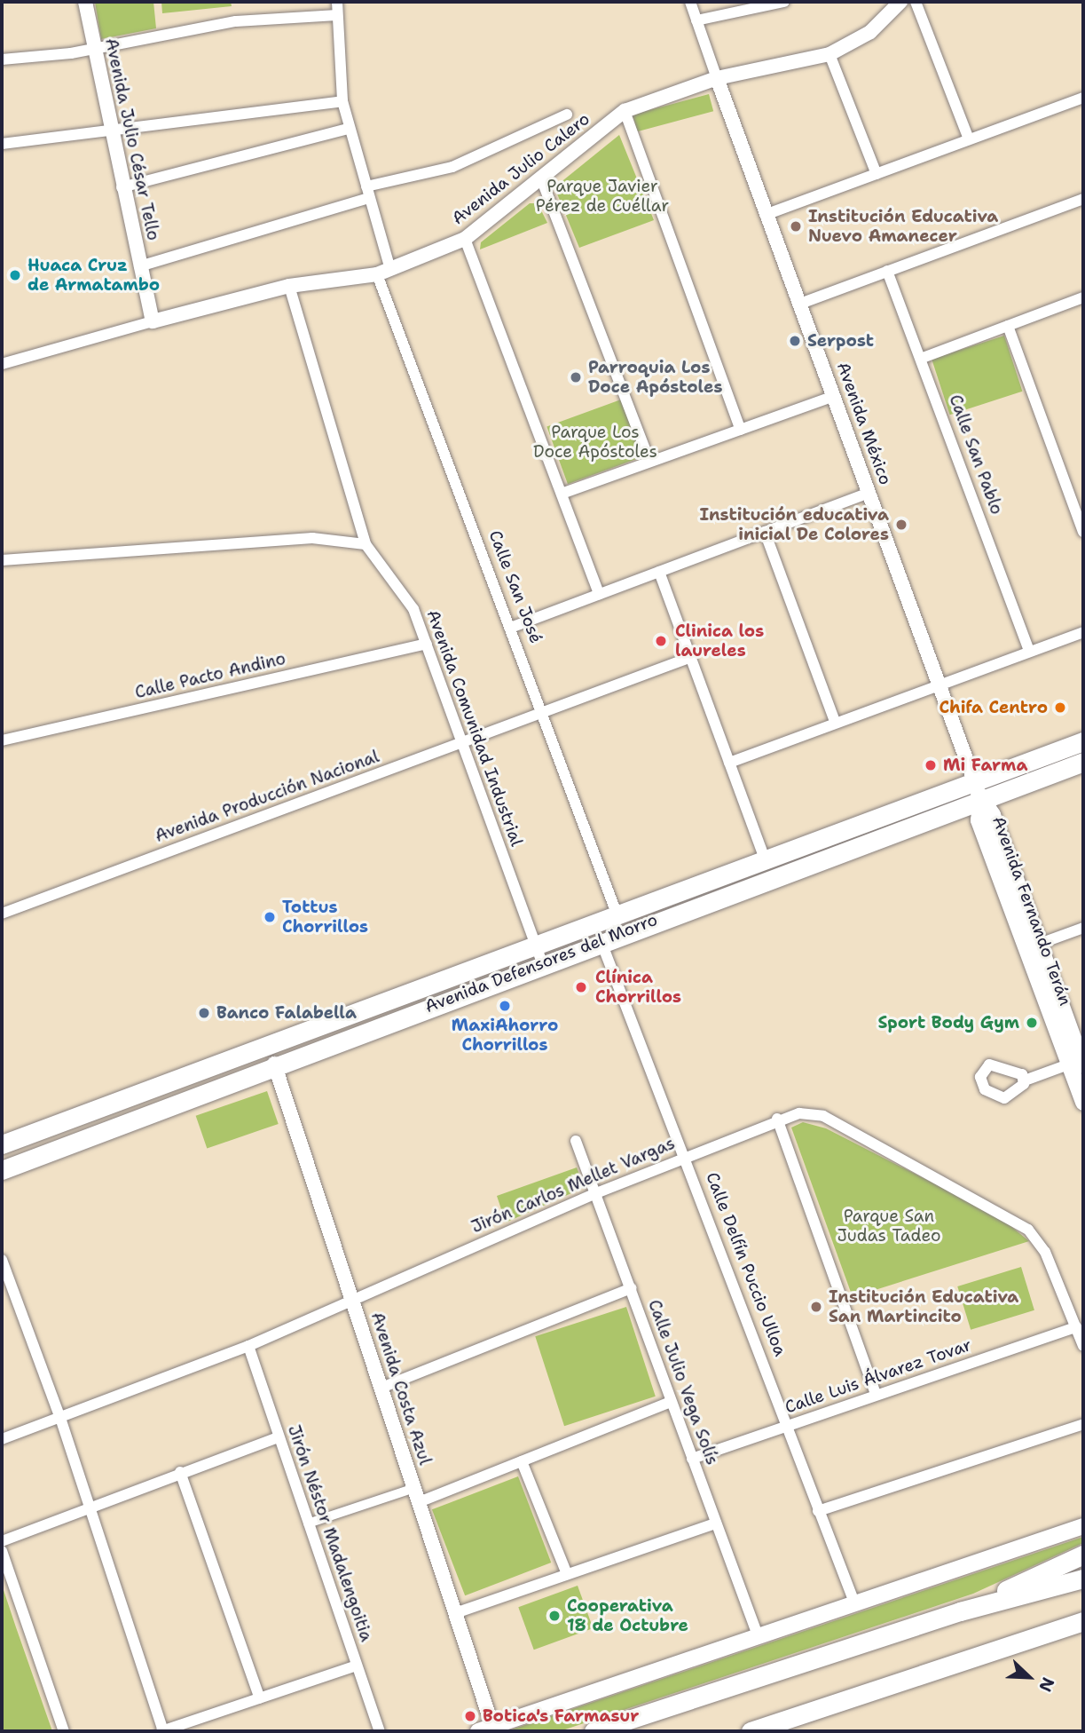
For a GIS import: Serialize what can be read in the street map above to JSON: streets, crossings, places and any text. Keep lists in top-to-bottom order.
{
  "streets": {
    "main road": ["Avenida Fernando Terán", "Avenida Defensores del Morro"],
    "street": [
      "Avenida Julio César Tello",
      "Avenida Julio Calero",
      "Avenida México",
      "Calle San Pablo",
      "Calle San José",
      "Calle Pacto Andino",
      "Avenida Comunidad Industrial",
      "Avenida Producción Nacional",
      "Jirón Carlos Mellet Vargas",
      "Calle Delfín Puccio Ulloa",
      "Calle Luis Álvarez Tovar",
      "Calle Julio Vega Solís",
      "Avenida Costa Azul",
      "Jirón Néstor Madalengoitia"
    ]
  },
  "crossings": [
    ["Avenida Julio César Tello", "Avenida Julio Calero"],
    ["Avenida Julio Calero", "Avenida México"],
    ["Avenida Julio Calero", "Calle San José"],
    ["Avenida Julio Calero", "Avenida Comunidad Industrial"],
    ["Avenida México", "Avenida Fernando Terán"],
    ["Avenida México", "Avenida Defensores del Morro"],
    ["Calle San José", "Avenida Producción Nacional"],
    ["Calle San José", "Avenida Defensores del Morro"],
    ["Calle Pacto Andino", "Avenida Comunidad Industrial"],
    ["Avenida Comunidad Industrial", "Avenida Producción Nacional"],
    ["Avenida Comunidad Industrial", "Avenida Defensores del Morro"],
    ["Avenida Fernando Terán", "Avenida Defensores del Morro"],
    ["Avenida Defensores del Morro", "Calle Delfín Puccio Ulloa"],
    ["Avenida Defensores del Morro", "Avenida Costa Azul"],
    ["Jirón Carlos Mellet Vargas", "Calle Delfín Puccio Ulloa"],
    ["Jirón Carlos Mellet Vargas", "Calle Luis Álvarez Tovar"],
    ["Jirón Carlos Mellet Vargas", "Calle Julio Vega Solís"],
    ["Jirón Carlos Mellet Vargas", "Avenida Costa Azul"],
    ["Jirón Carlos Mellet Vargas", "Jirón Néstor Madalengoitia"],
    ["Calle Delfín Puccio Ulloa", "Calle Luis Álvarez Tovar"],
    ["Calle Luis Álvarez Tovar", "Calle Julio Vega Solís"]
  ],
  "parks": ["Parque Javier Pérez de Cuéllar", "Parque Los Doce Apóstoles", "Parque San Judas Tadeo"],
  "places": [
    "Institución Educativa Nuevo Amanecer",
    "Huaca Cruz de Armatambo",
    "Serpost",
    "Parroquia Los Doce Apóstoles",
    "Institución educativa inicial De Colores",
    "Clinica los laureles",
    "Chifa Centro",
    "Mi Farma",
    "Tottus Chorrillos",
    "Clínica Chorrillos",
    "MaxiAhorro Chorrillos",
    "Banco Falabella",
    "Sport Body Gym",
    "Institución Educativa San Martincito",
    "Cooperativa 18 de Octubre",
    "Botica's Farmasur"
  ],
  "north": "bottom right"
}
